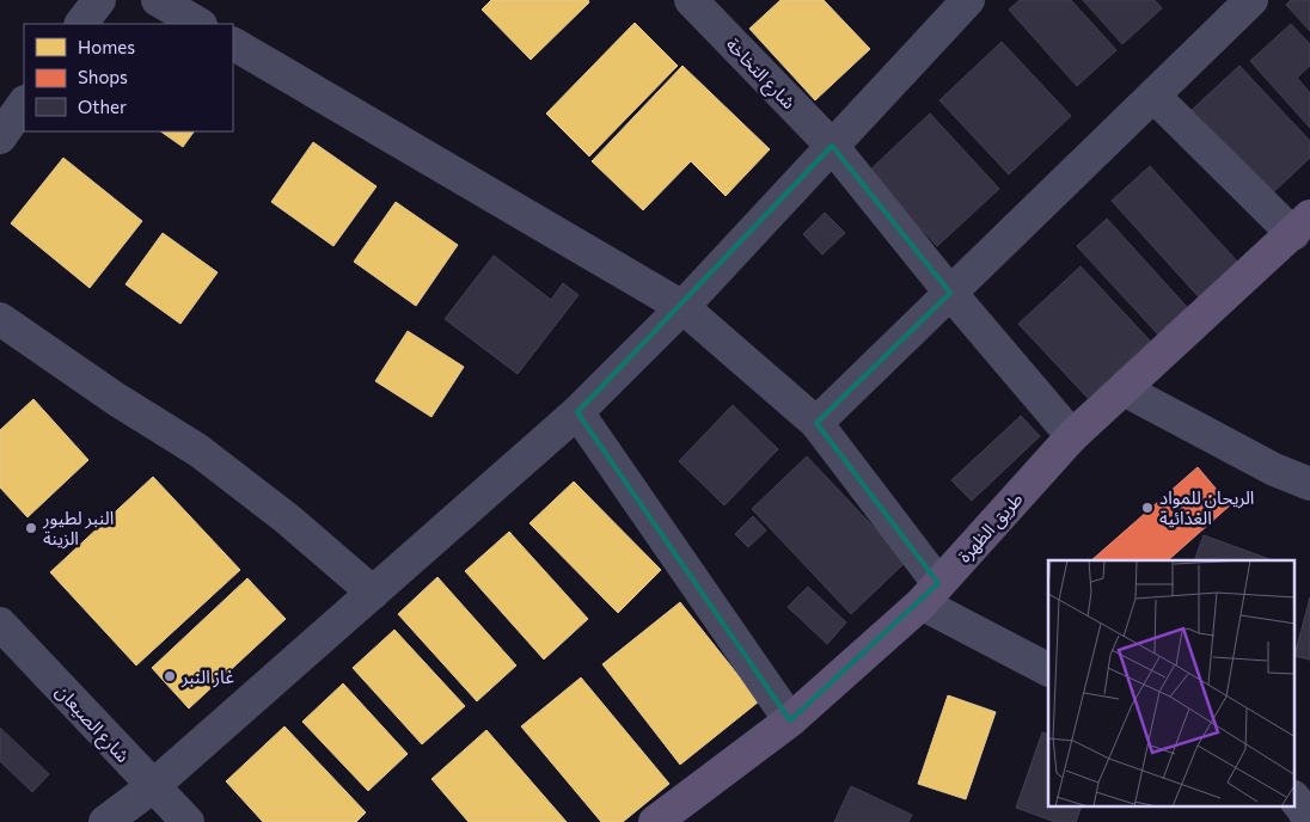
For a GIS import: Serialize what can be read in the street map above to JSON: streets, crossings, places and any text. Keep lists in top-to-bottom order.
{
  "streets": {
    "main road": ["طريق الظهرة"],
    "street": ["شارع التخاخة", "شارع الصيعان"]
  },
  "crossings": [
    ["شارع التخاخة", "طريق الظهرة"]
  ],
  "places": ["الريحان للمواد الغذائية", "النبر لطيور الزينة", "غاز النبر"],
  "legend": ["Homes", "Shops", "Other"]
}
